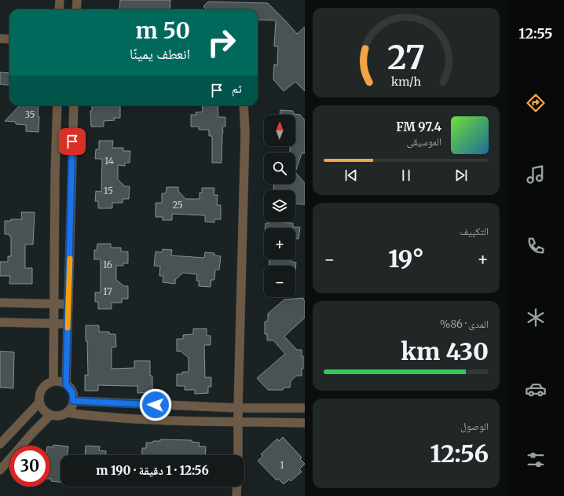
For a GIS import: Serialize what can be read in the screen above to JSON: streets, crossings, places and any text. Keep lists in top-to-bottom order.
{
  "house_numbers": [
    "35",
    "14",
    "15",
    "25",
    "16",
    "17",
    "1"
  ],
  "north": "top",
  "page": {
    "tabs": "12:55",
    "turn": ["50 m", "انعطف يمينًا"],
    "then": "ثم",
    "map_buttons": ["+", "−"],
    "song": ["97.4 FM", "الموسيقى"],
    "tile": [
      "التكييف",
      ["المدى · 86%", "430 km"],
      ["الوصول", "12:56"]
    ],
    "heat": ["−", "19°", "+"],
    "limit": "30",
    "trip": "12:56 · 1 دقيقة · 190 m",
    "gauge": ["27", "km/h"]
  }
}
